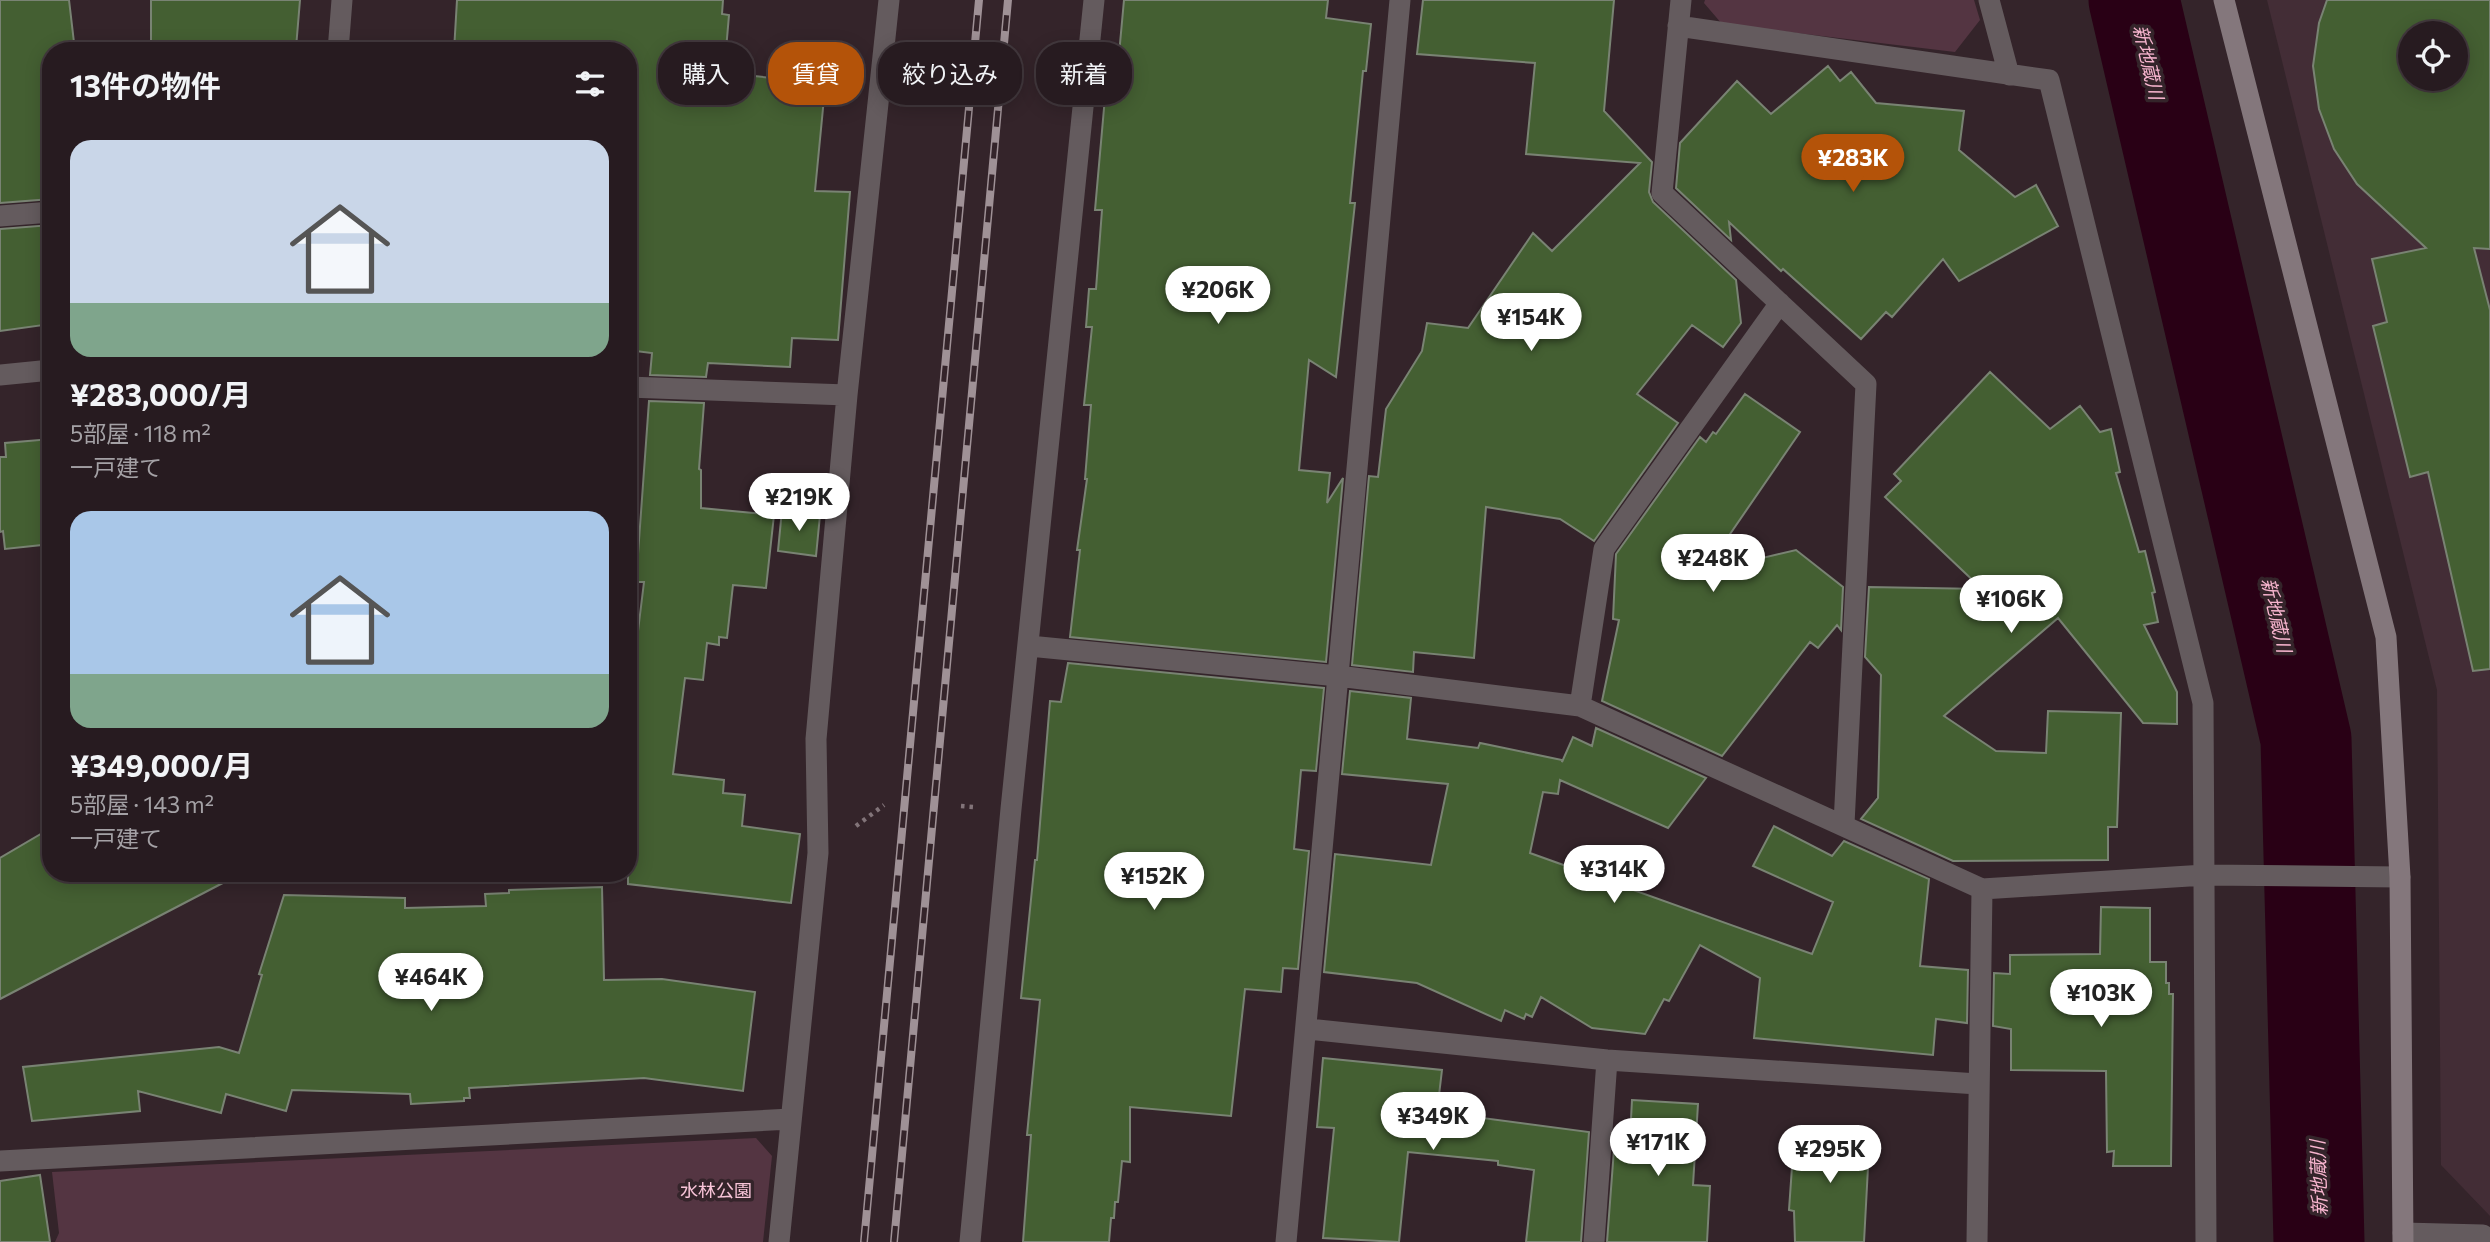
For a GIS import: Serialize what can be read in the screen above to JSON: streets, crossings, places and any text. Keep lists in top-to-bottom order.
{
  "water": ["新地蔵川"],
  "parks": ["水林公園"],
  "page": {
    "chip": [
      "購入",
      "賃貸",
      "絞り込み",
      "新着"
    ],
    "heading": "13件の物件",
    "list": [
      {
        "name": "¥283,000/月",
        "note": "5部屋 · 118 m² · 一戸建て"
      },
      {
        "name": "¥349,000/月",
        "note": "5部屋 · 143 m² · 一戸建て"
      }
    ],
    "price": [
      "¥283K",
      "¥206K",
      "¥154K",
      "¥219K",
      "¥248K",
      "¥106K",
      "¥314K",
      "¥152K",
      "¥464K",
      "¥103K",
      "¥349K",
      "¥171K",
      "¥295K"
    ]
  }
}
